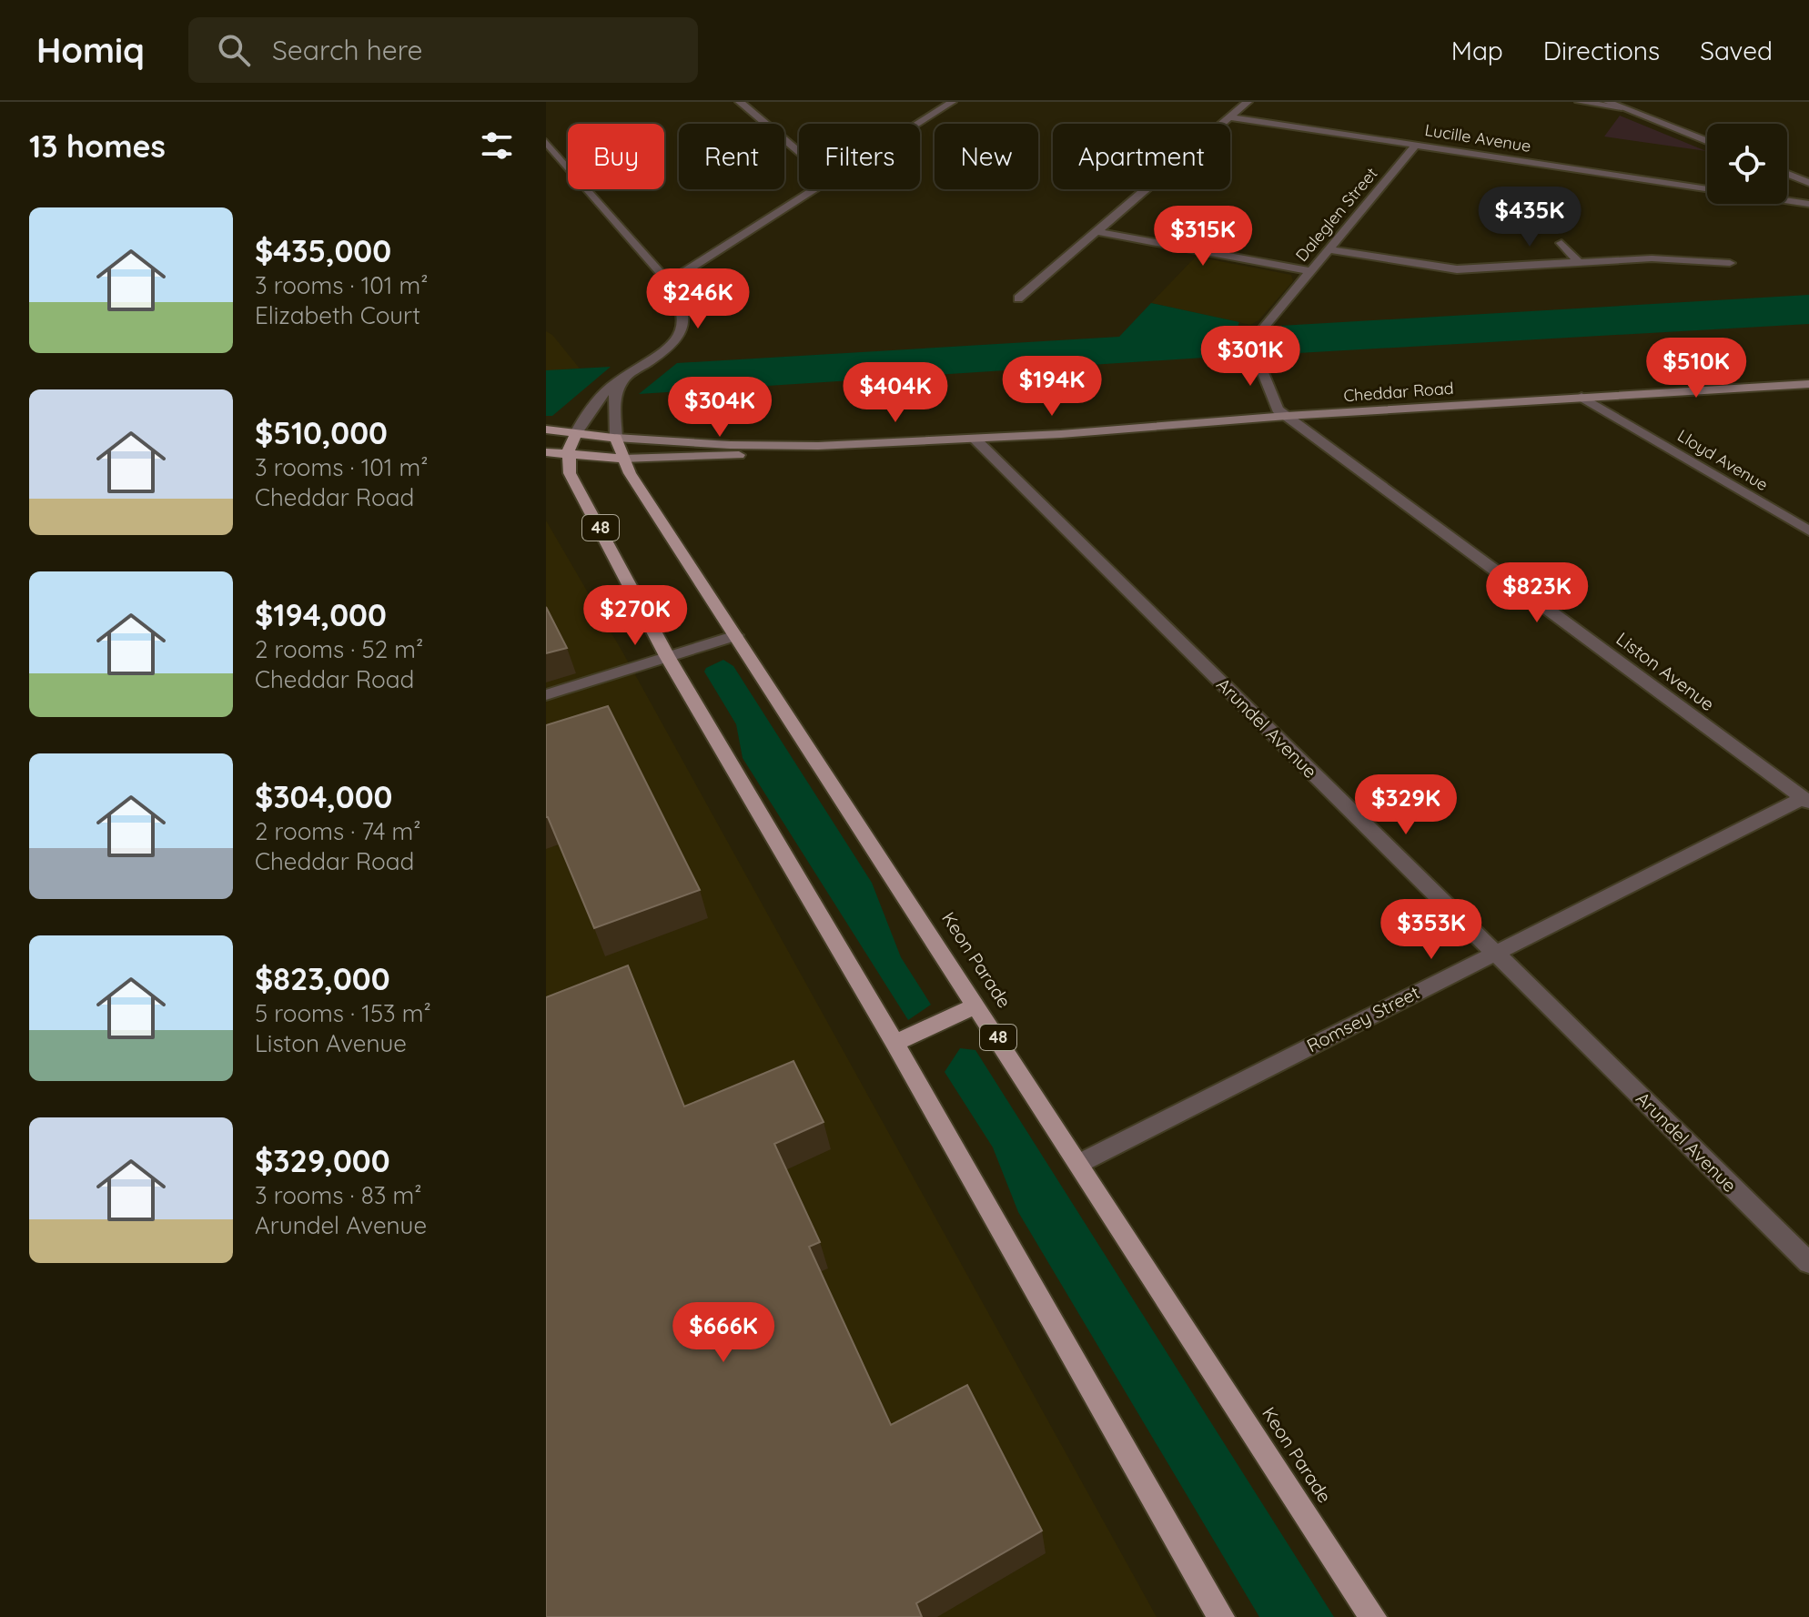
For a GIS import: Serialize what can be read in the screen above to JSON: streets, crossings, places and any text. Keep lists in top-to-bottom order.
{
  "streets": {
    "main road": ["Cheddar Road", "48", "Keon Parade"],
    "street": [
      "Lucille Avenue",
      "Daleglen Street",
      "Lloyd Avenue",
      "Liston Avenue",
      "Arundel Avenue",
      "Romsey Street"
    ]
  },
  "crossings": [
    ["Lucille Avenue", "Daleglen Street"],
    ["Daleglen Street", "Cheddar Road"],
    ["Daleglen Street", "Liston Avenue"],
    ["Cheddar Road", "Lloyd Avenue"],
    ["Cheddar Road", "Liston Avenue"],
    ["Cheddar Road", "Arundel Avenue"],
    ["Cheddar Road", "Keon Parade"],
    ["Liston Avenue", "Romsey Street"],
    ["Arundel Avenue", "Romsey Street"],
    ["Keon Parade", "Romsey Street"]
  ],
  "page": {
    "header": "Homiq",
    "search": "Search here",
    "nav": ["Map", "Directions", "Saved"],
    "heading": "13 homes",
    "chip": [
      "Buy",
      "Rent",
      "Filters",
      "New",
      "Apartment"
    ],
    "price": [
      "$435K",
      "$315K",
      "$246K",
      "$301K",
      "$510K",
      "$194K",
      "$404K",
      "$304K",
      "$823K",
      "$270K",
      "$329K",
      "$353K",
      "$666K"
    ],
    "list": [
      {
        "name": "$435,000",
        "note": "3 rooms · 101 m² · Elizabeth Court"
      },
      {
        "name": "$510,000",
        "note": "3 rooms · 101 m² · Cheddar Road"
      },
      {
        "name": "$194,000",
        "note": "2 rooms · 52 m² · Cheddar Road"
      },
      {
        "name": "$304,000",
        "note": "2 rooms · 74 m² · Cheddar Road"
      },
      {
        "name": "$823,000",
        "note": "5 rooms · 153 m² · Liston Avenue"
      },
      {
        "name": "$329,000",
        "note": "3 rooms · 83 m² · Arundel Avenue"
      }
    ]
  }
}
